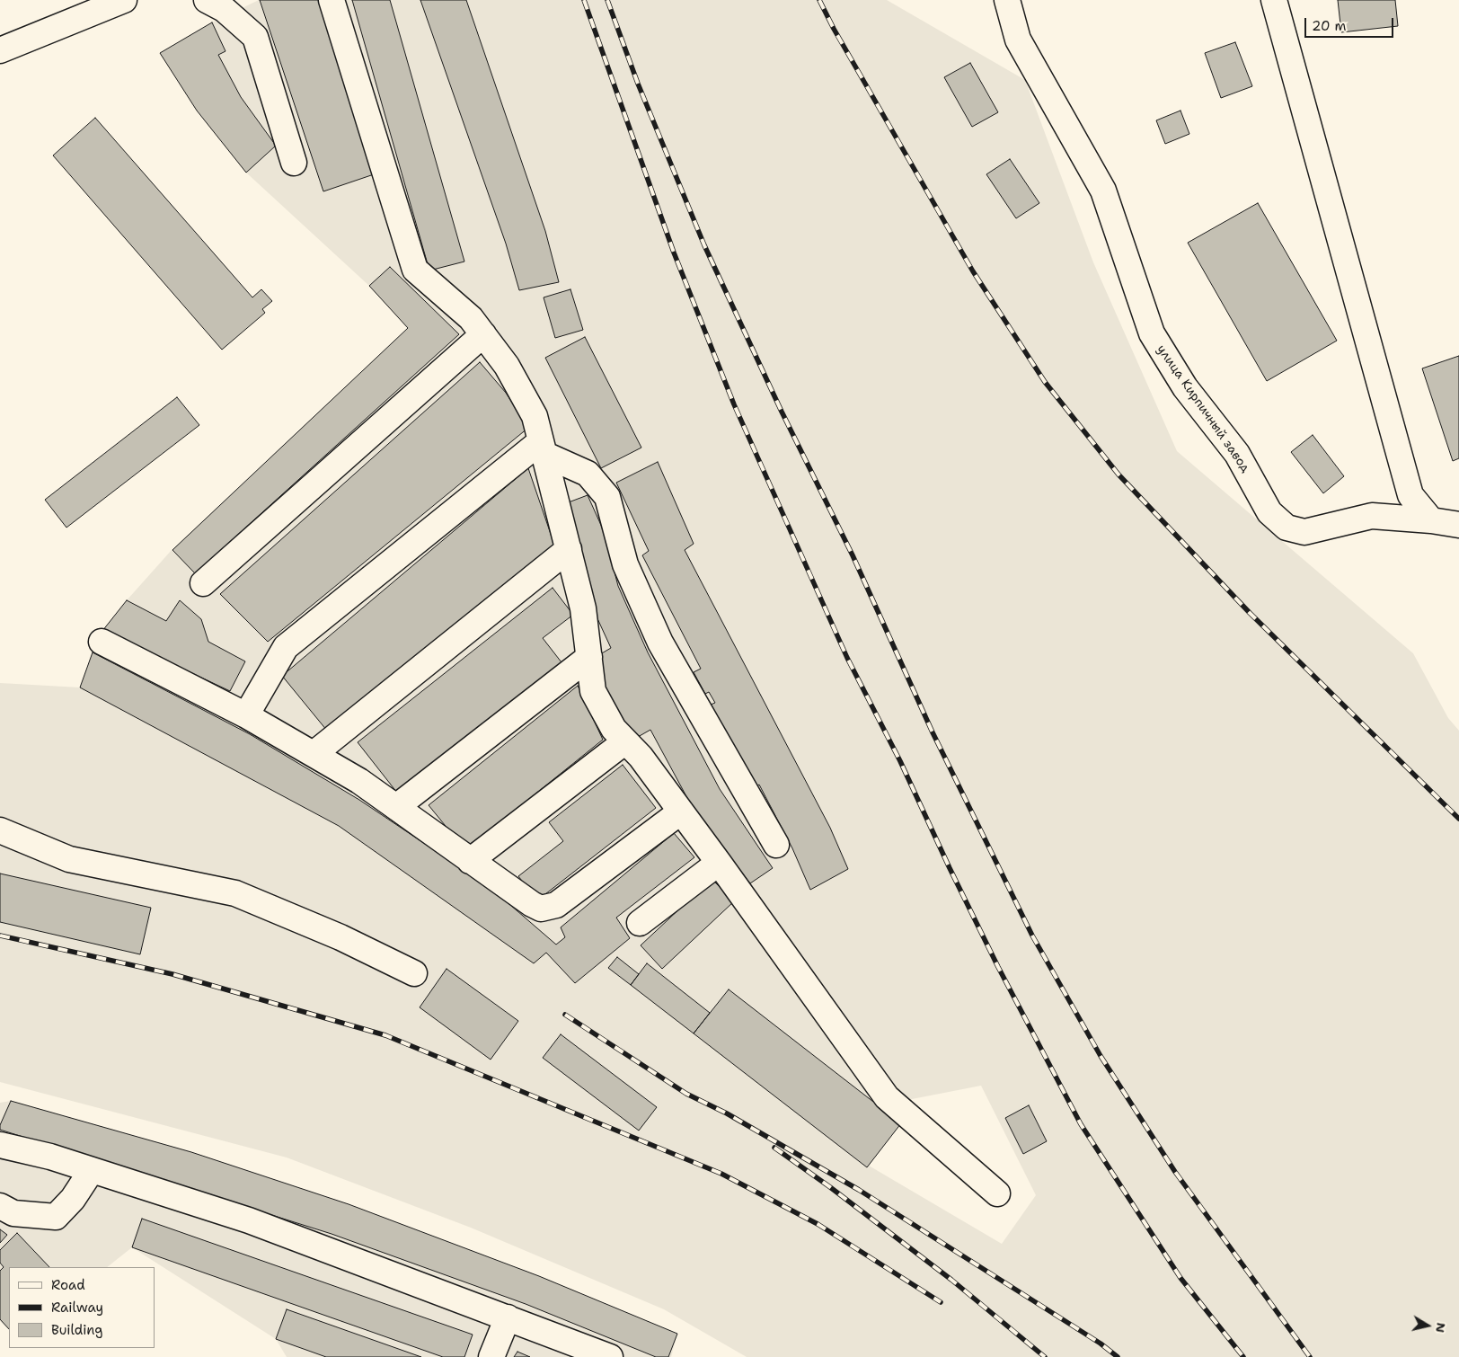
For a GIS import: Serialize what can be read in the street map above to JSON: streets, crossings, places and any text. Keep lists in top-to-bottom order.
{
  "streets": {
    "street": ["улица Кирпичный завод"]
  },
  "legend": ["Road", "Railway", "Building"],
  "scale_bar": "20 m",
  "north": "right"
}
